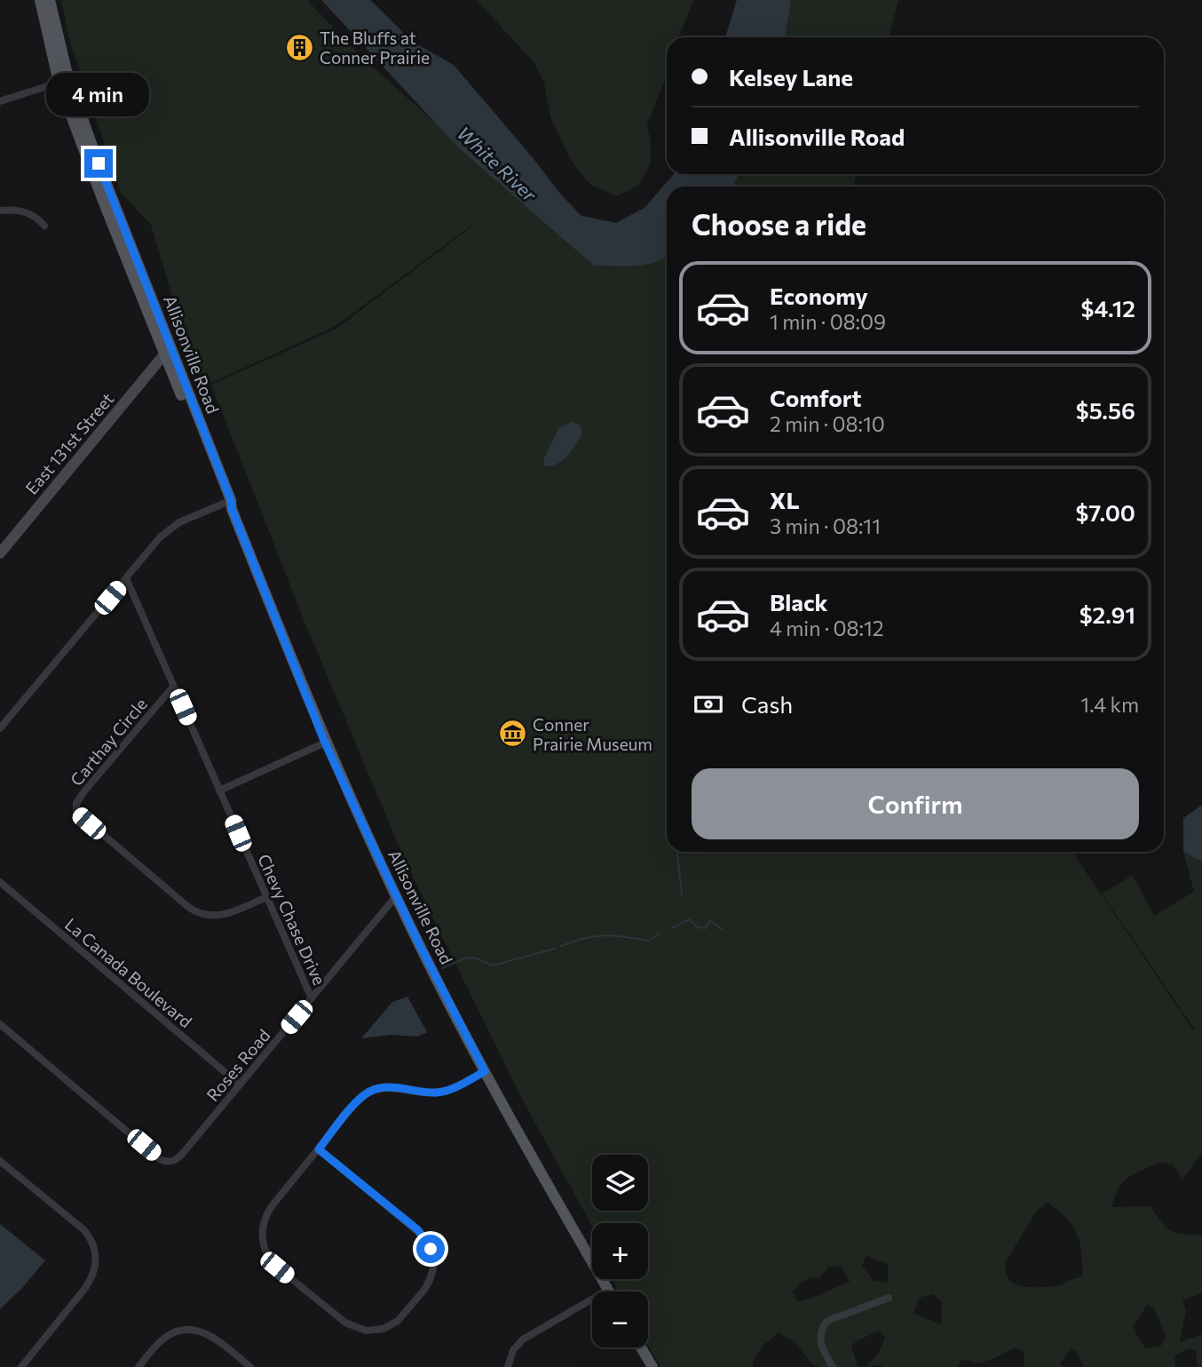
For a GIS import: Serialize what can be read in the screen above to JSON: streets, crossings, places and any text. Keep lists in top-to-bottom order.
{
  "streets": {
    "main road": ["Allisonville Road"],
    "street": [
      "East 131st Street",
      "Carthay Circle",
      "Chevy Chase Drive",
      "La Canada Boulevard",
      "Roses Road"
    ]
  },
  "crossings": [
    ["Allisonville Road", "East 131st Street"],
    ["Allisonville Road", "Roses Road"],
    ["Carthay Circle", "Chevy Chase Drive"],
    ["Chevy Chase Drive", "Roses Road"],
    ["La Canada Boulevard", "Roses Road"]
  ],
  "water": ["White River"],
  "places": {
    "building": ["The Bluffs at Conner Prairie"],
    "museum": ["Conner Prairie Museum"]
  },
  "page": {
    "banner": ["Kelsey Lane", "Allisonville Road"],
    "bubble": "4 min",
    "heading": "Choose a ride",
    "list": [
      {
        "name": "Economy",
        "note": "1 min · 08:09",
        "value": "$4.12"
      },
      {
        "name": "Comfort",
        "note": "2 min · 08:10",
        "value": "$5.56"
      },
      {
        "name": "XL",
        "note": "3 min · 08:11",
        "value": "$7.00"
      },
      {
        "name": "Black",
        "note": "4 min · 08:12",
        "value": "$2.91"
      }
    ],
    "pay": ["Cash", "1.4 km"],
    "buttons": "Confirm",
    "map_buttons": ["+", "−"]
  }
}
